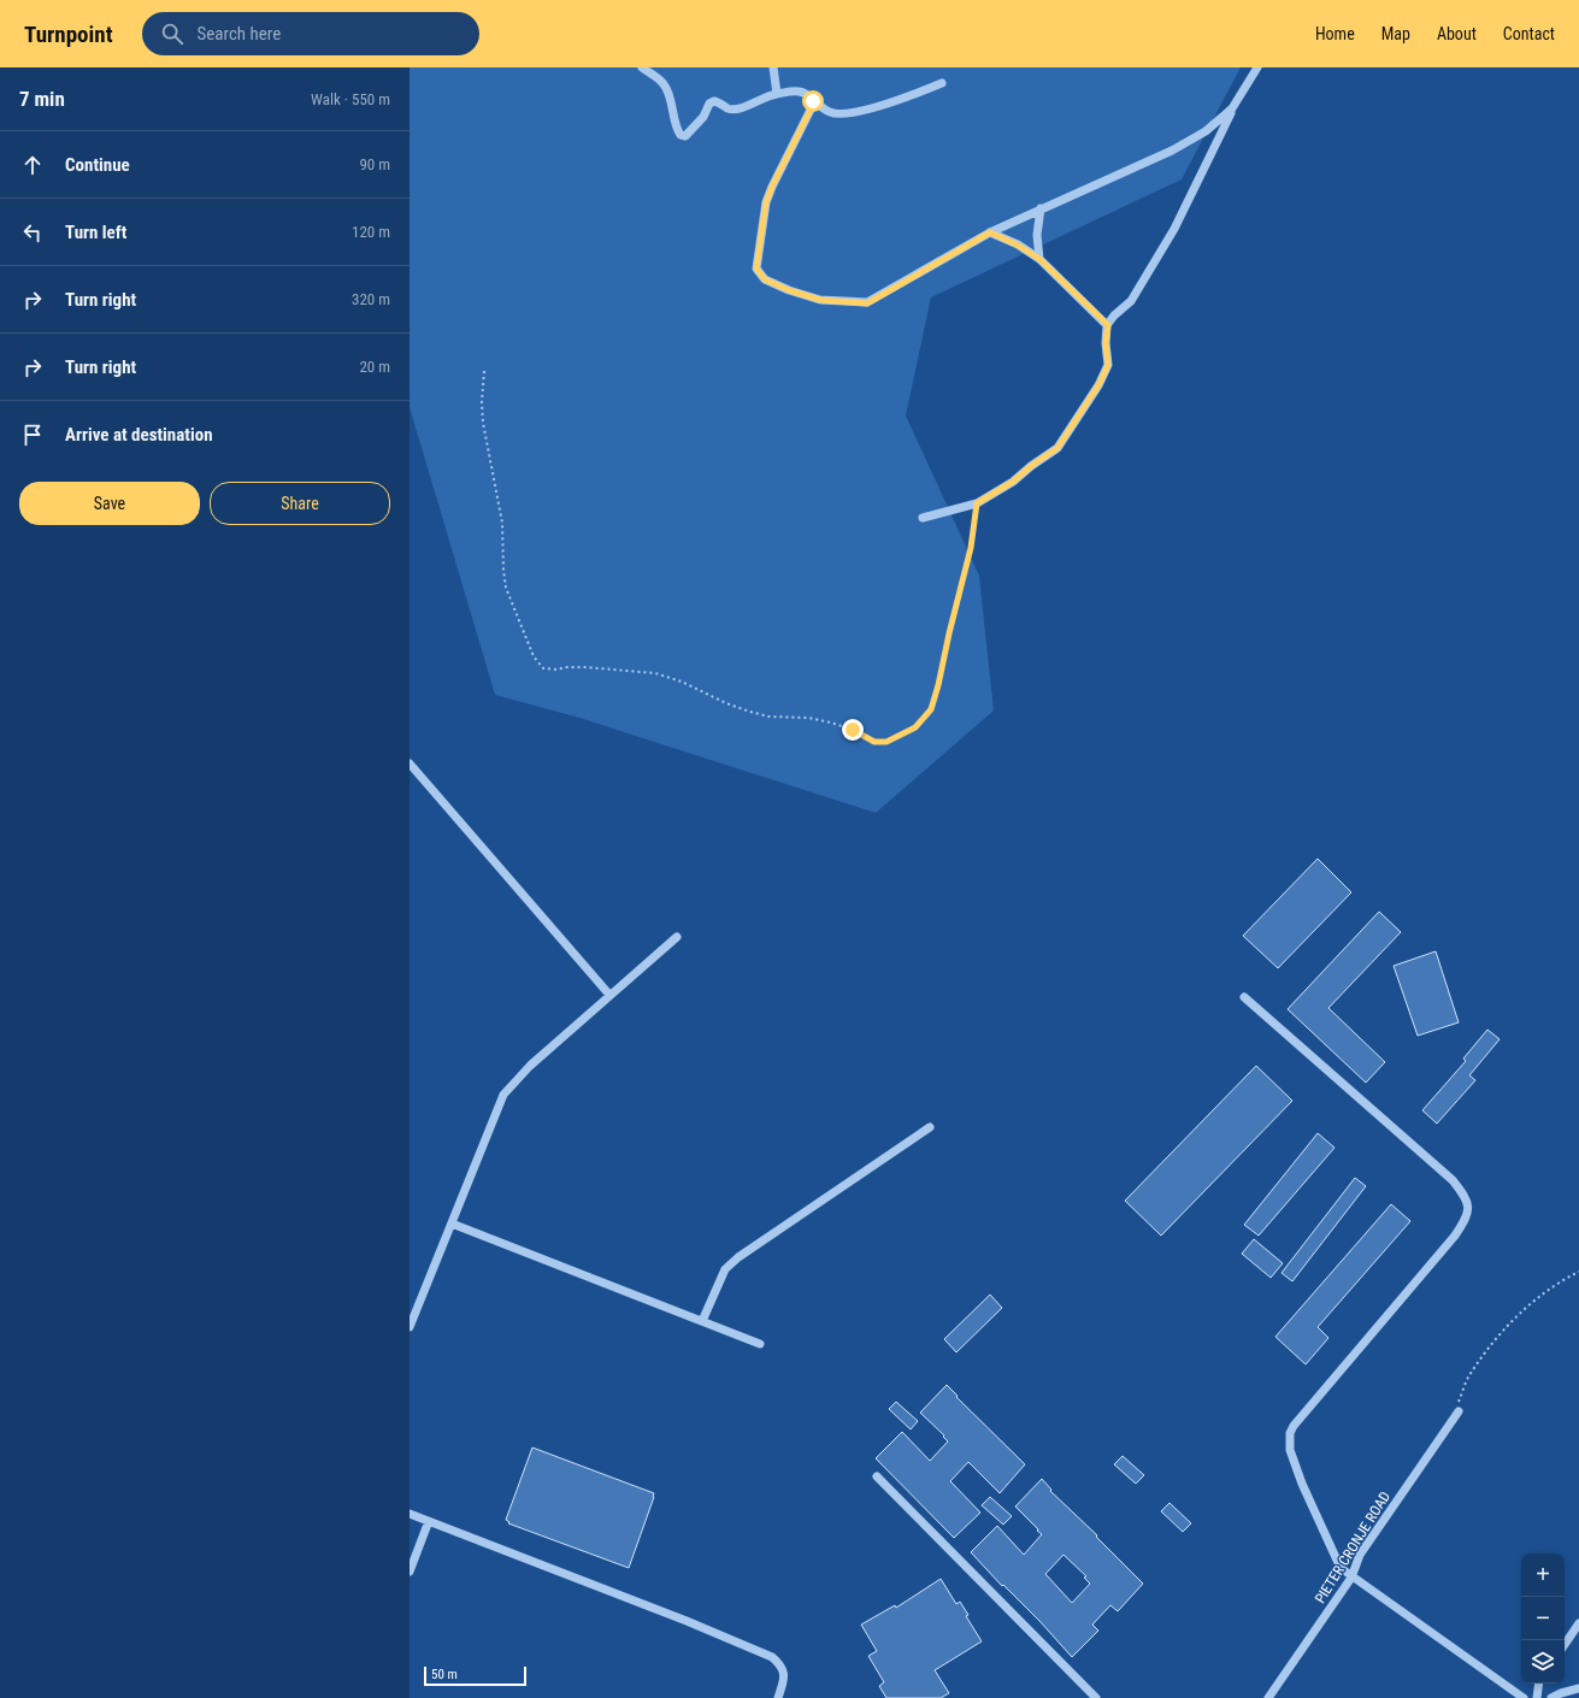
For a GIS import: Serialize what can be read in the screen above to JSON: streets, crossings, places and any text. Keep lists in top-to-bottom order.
{
  "streets": {
    "street": ["PIETER CRONJE ROAD"]
  },
  "scale_bar": "50 m",
  "page": {
    "header": "Turnpoint",
    "search": "Search here",
    "nav": [
      "Home",
      "Map",
      "About",
      "Contact"
    ],
    "heading": ["7 min", "Walk · 550 m"],
    "list": [
      ["Continue", "90 m"],
      ["Turn left", "120 m"],
      ["Turn right", "320 m"],
      ["Turn right", "20 m"],
      "Arrive at destination"
    ],
    "buttons": ["Save", "Share"],
    "map_buttons": ["+", "−"],
    "scale": "50 m"
  }
}
